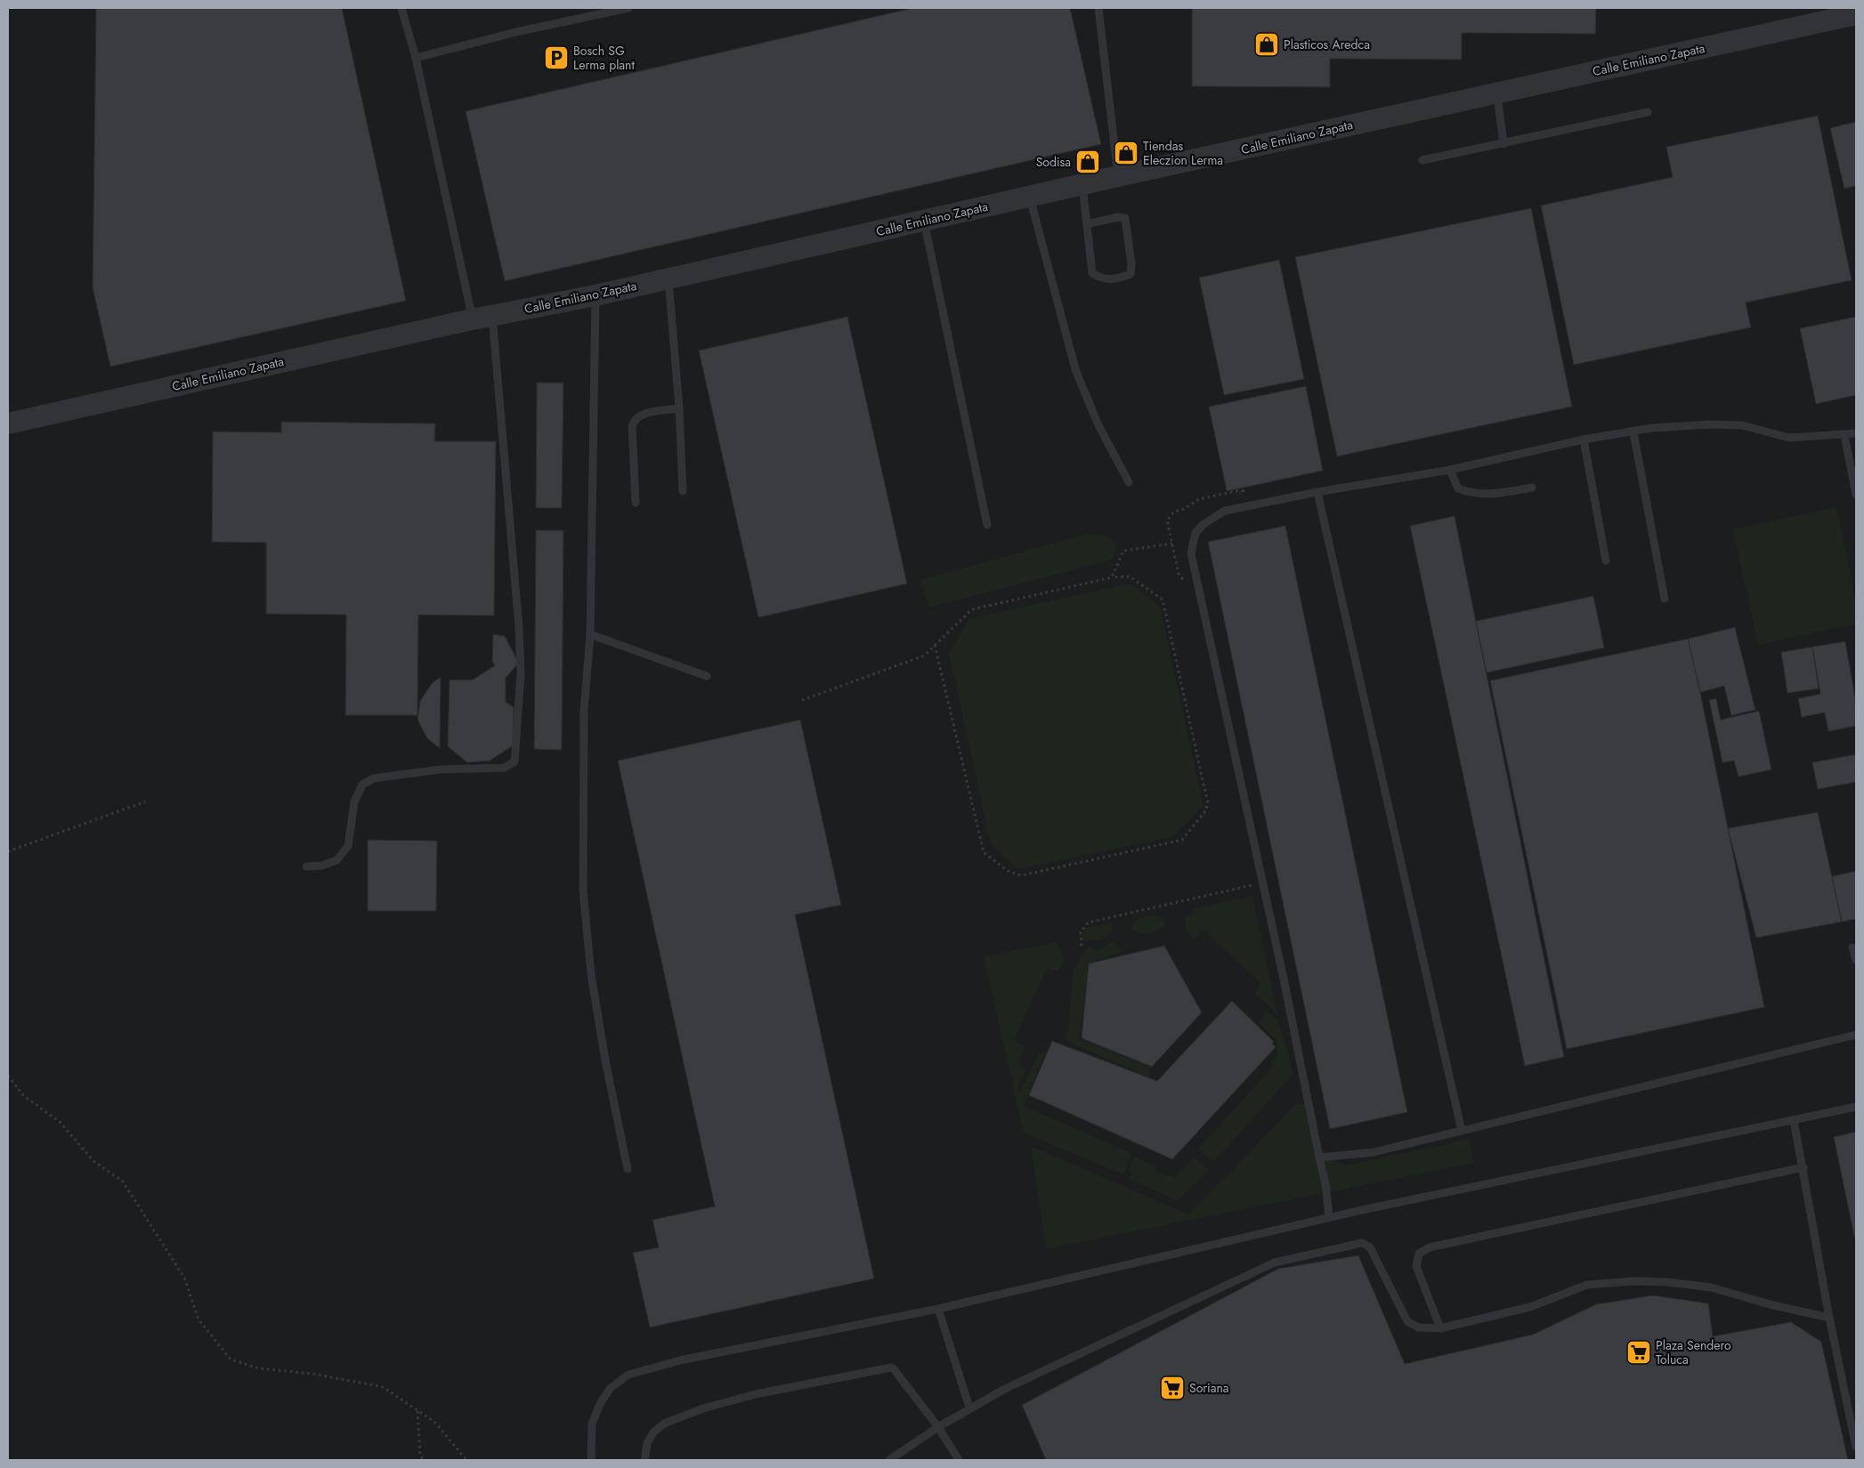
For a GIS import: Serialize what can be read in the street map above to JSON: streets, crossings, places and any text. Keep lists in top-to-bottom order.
{
  "streets": {
    "street": ["Calle Emiliano Zapata"]
  },
  "places": {
    "shop": ["Plasticos Aredca", "Tiendas Eleczion Lerma", "Sodisa"],
    "parking": ["Bosch SG Lerma plant"],
    "supermarket": ["Plaza Sendero Toluca", "Soriana"]
  }
}
